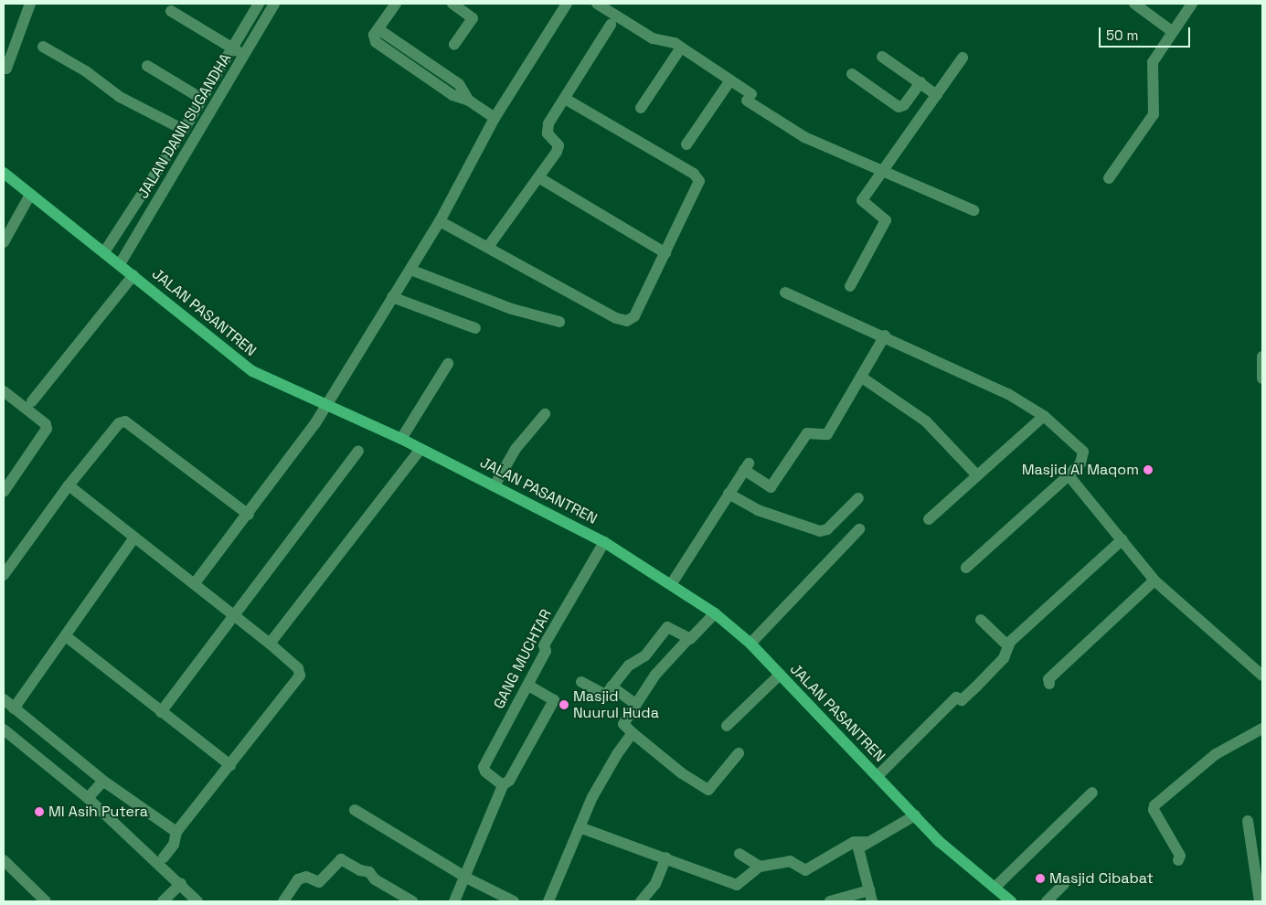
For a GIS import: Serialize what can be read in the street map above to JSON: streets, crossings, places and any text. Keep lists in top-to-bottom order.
{
  "streets": {
    "main road": ["JALAN PASANTREN"],
    "street": ["JALAN DANN SUGANDHA", "GANG MUCHTAR"]
  },
  "crossings": [
    ["JALAN DANN SUGANDHA", "JALAN PASANTREN"],
    ["JALAN PASANTREN", "GANG MUCHTAR"]
  ],
  "places": [
    "Masjid Al Maqom",
    "Masjid Nuurul Huda",
    "MI Asih Putera",
    "Masjid Cibabat"
  ],
  "scale_bar": "50 m"
}
